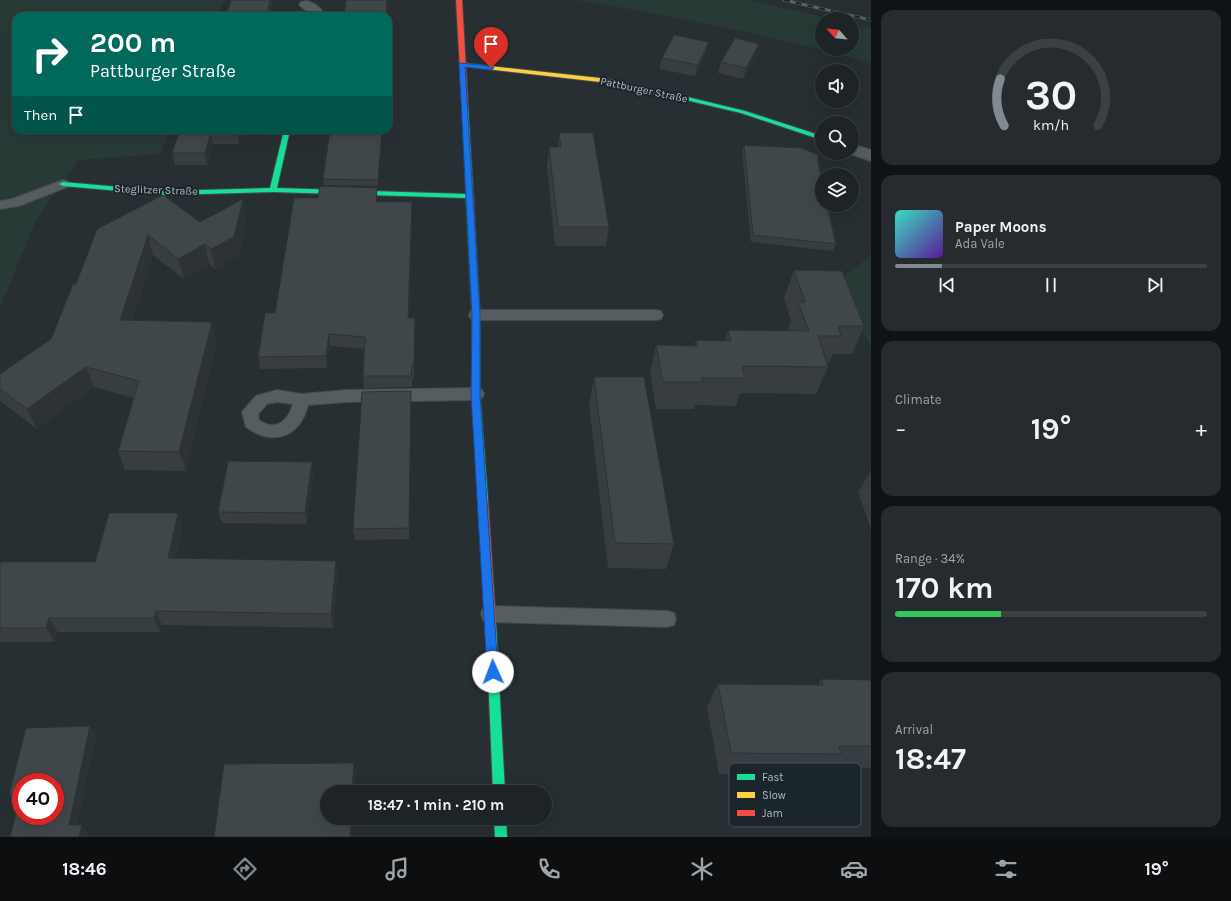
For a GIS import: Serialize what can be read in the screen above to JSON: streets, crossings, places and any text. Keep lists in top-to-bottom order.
{
  "streets": {
    "street": ["Pattburger Straße", "Steglitzer Straße"]
  },
  "legend": ["Fast", "Slow", "Jam"],
  "north": "top left",
  "page": {
    "turn": ["200 m", "Pattburger Straße"],
    "then": "Then",
    "song": ["Paper Moons", "Ada Vale"],
    "tile": [
      "Climate",
      ["Range · 34%", "170 km"],
      ["Arrival", "18:47"]
    ],
    "heat": ["−", "19°", "+"],
    "limit": "40",
    "trip": "18:47 · 1 min · 210 m",
    "tabs": ["18:46", "19°"],
    "gauge": ["30", "km/h"]
  }
}
